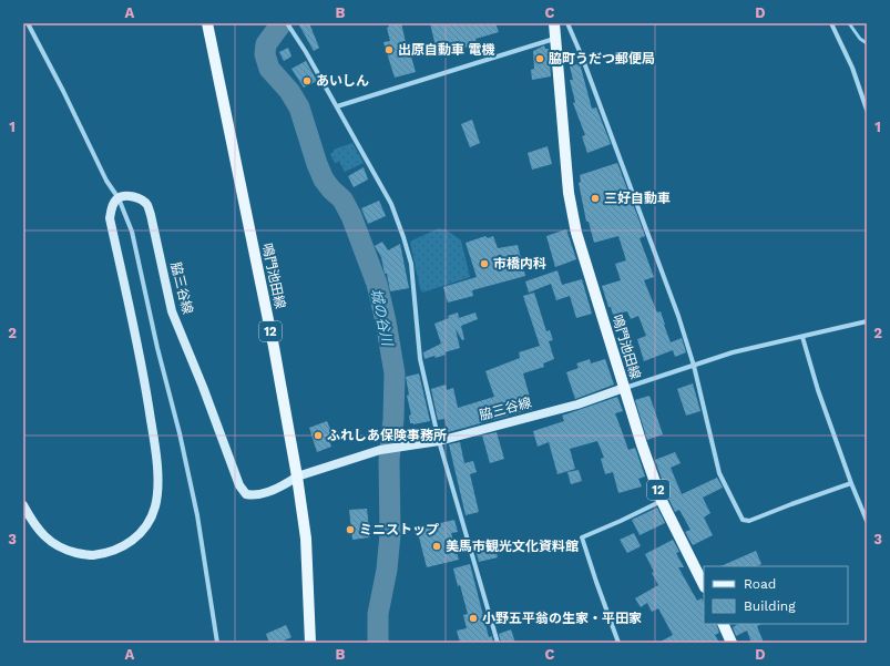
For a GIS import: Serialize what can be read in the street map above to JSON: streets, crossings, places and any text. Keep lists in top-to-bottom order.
{
  "streets": {
    "main road": ["鳴門池田線", "脇三谷線", "12"]
  },
  "crossings": [
    ["鳴門池田線", "脇三谷線"]
  ],
  "water": ["城の谷川"],
  "places": [
    "出原自動車 電機",
    "脇町うだつ郵便局",
    "あいしん",
    "三好自動車",
    "市橋内科",
    "ふれしあ保険事務所",
    "ミニストップ",
    "美馬市観光文化資料館",
    "小野五平翁の生家・平田家"
  ],
  "legend": ["Road", "Building"],
  "grid": {
    "columns": [
      "A",
      "B",
      "C",
      "D"
    ],
    "rows": ["1", "2", "3"]
  }
}
